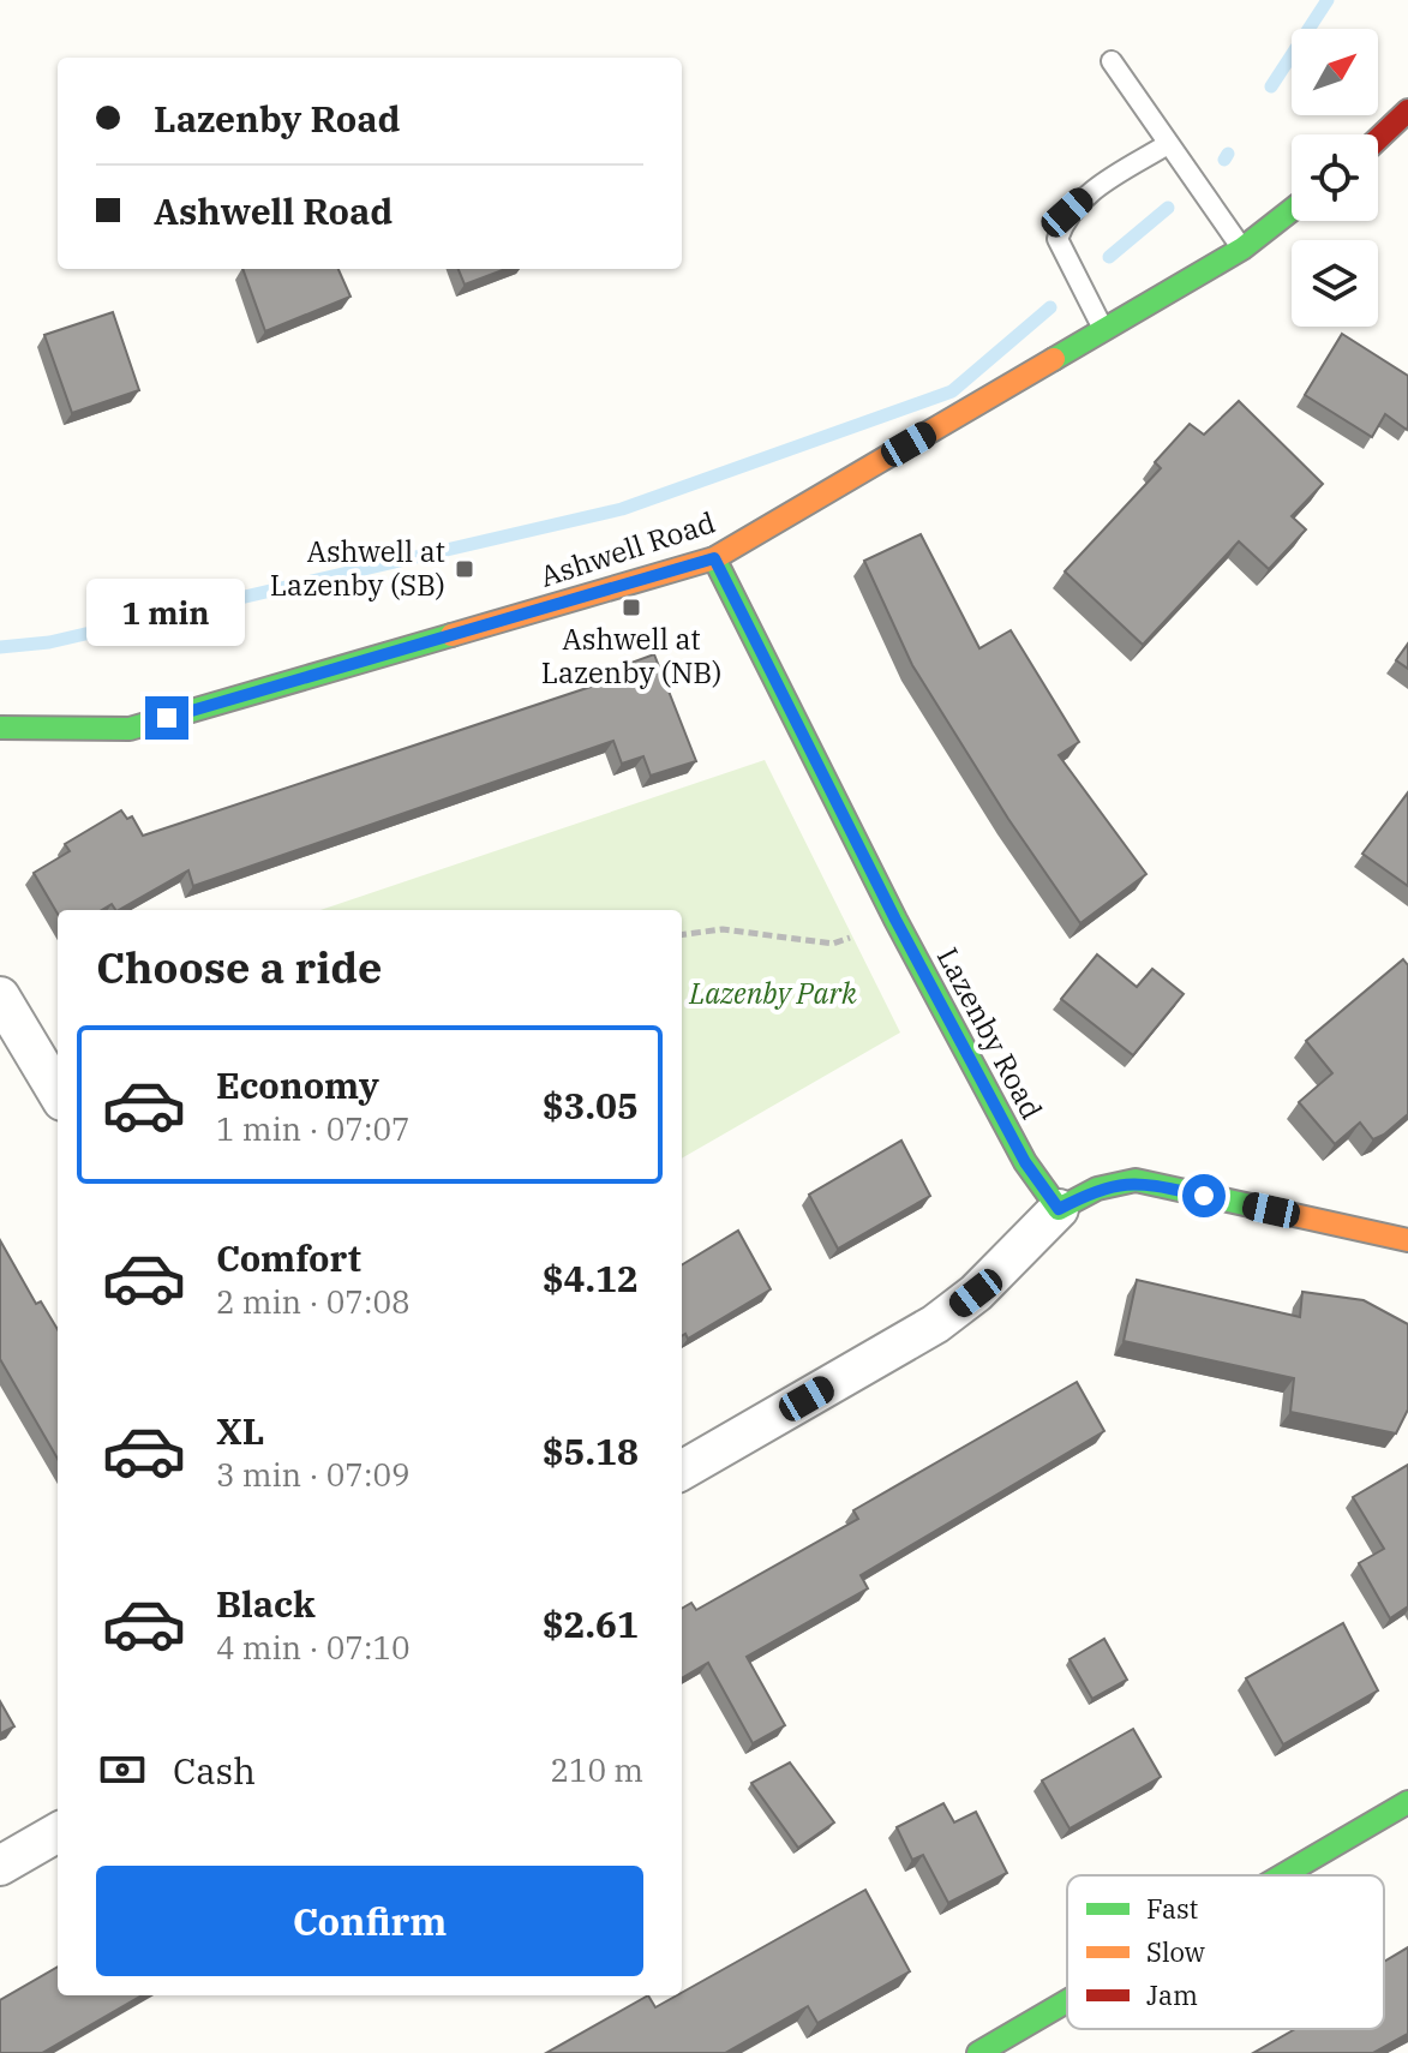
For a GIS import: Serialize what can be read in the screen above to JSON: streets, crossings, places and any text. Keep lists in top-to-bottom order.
{
  "streets": {
    "street": ["Ashwell Road", "Lazenby Road"]
  },
  "crossings": [
    ["Ashwell Road", "Lazenby Road"]
  ],
  "parks": ["Lazenby Park"],
  "places": {
    "transit": ["Ashwell at Lazenby (SB)", "Ashwell at Lazenby (NB)"]
  },
  "legend": ["Fast", "Slow", "Jam"],
  "north": "top right",
  "page": {
    "banner": ["Lazenby Road", "Ashwell Road"],
    "bubble": "1 min",
    "heading": "Choose a ride",
    "list": [
      {
        "name": "Economy",
        "note": "1 min · 07:07",
        "value": "$3.05"
      },
      {
        "name": "Comfort",
        "note": "2 min · 07:08",
        "value": "$4.12"
      },
      {
        "name": "XL",
        "note": "3 min · 07:09",
        "value": "$5.18"
      },
      {
        "name": "Black",
        "note": "4 min · 07:10",
        "value": "$2.61"
      }
    ],
    "pay": ["Cash", "210 m"],
    "buttons": "Confirm"
  }
}
